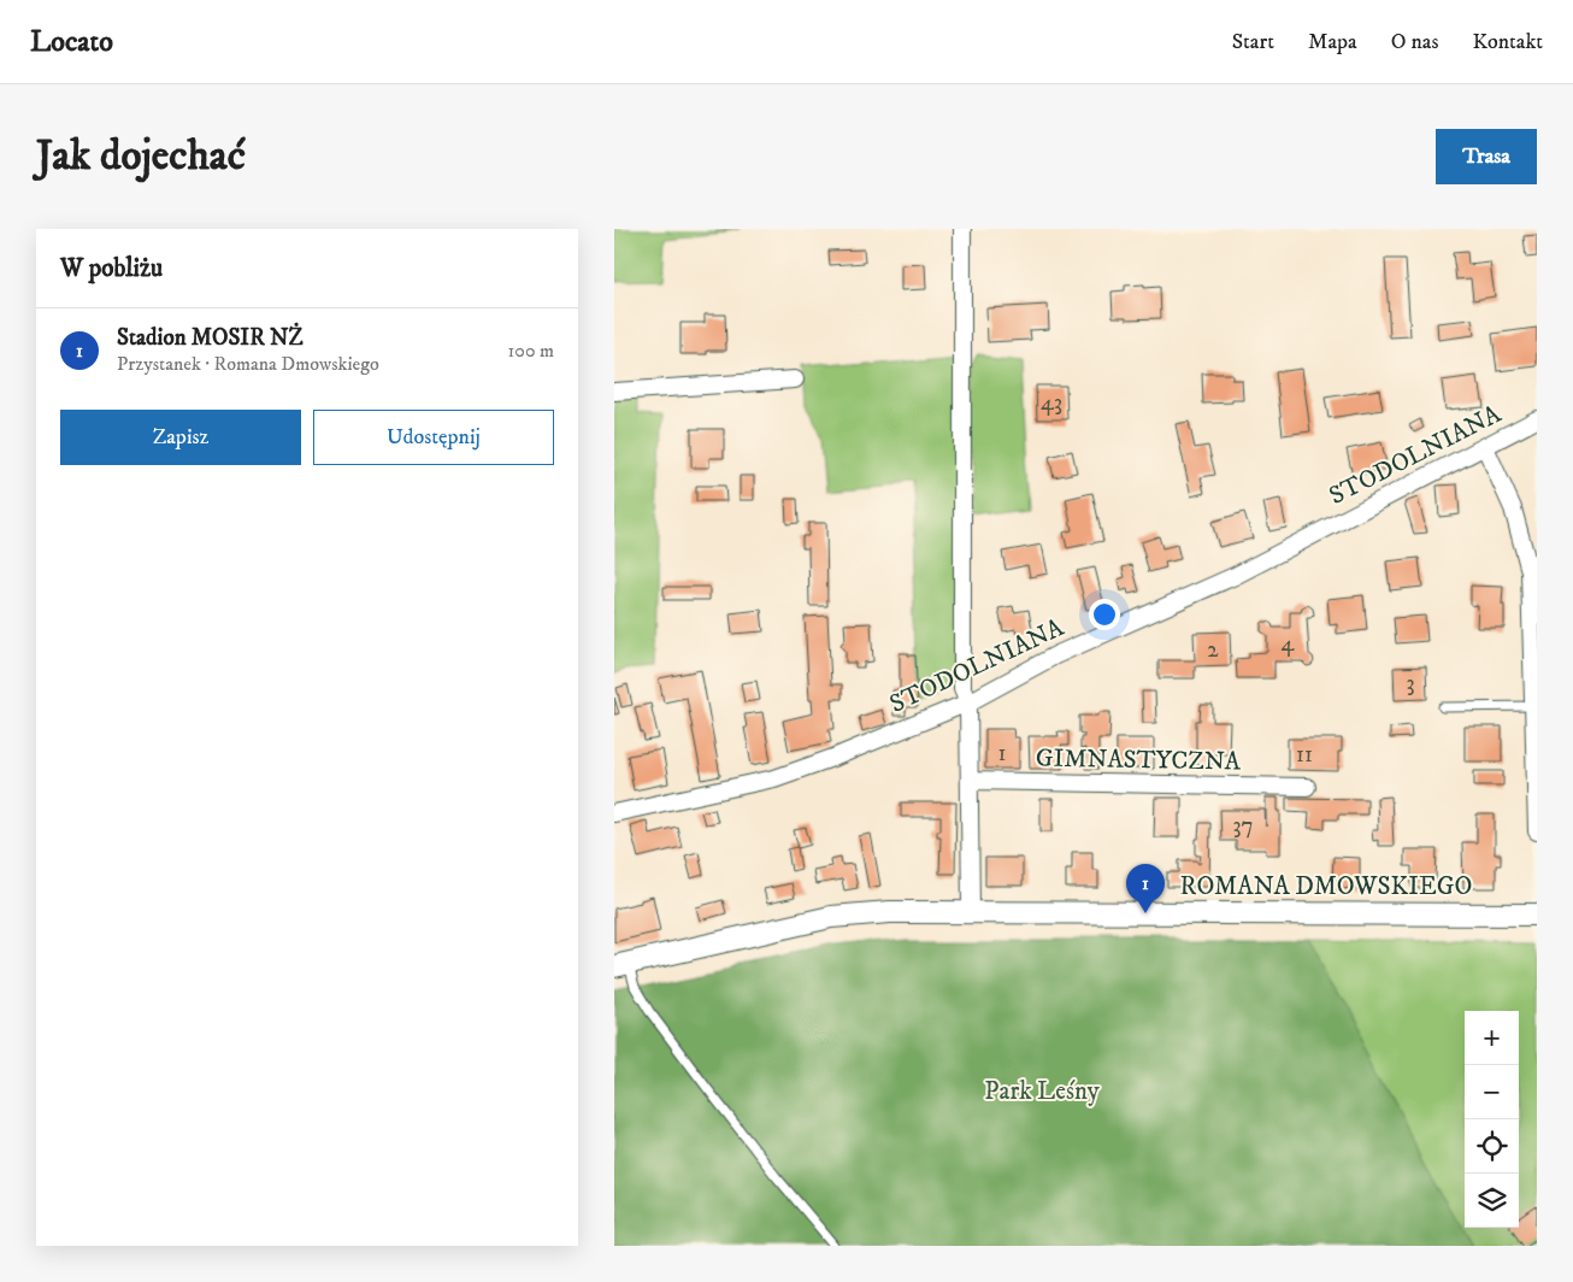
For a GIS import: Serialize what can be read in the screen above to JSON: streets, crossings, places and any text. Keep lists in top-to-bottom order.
{
  "streets": {
    "street": ["STODOLNIANA", "GIMNASTYCZNA", "ROMANA DMOWSKIEGO"]
  },
  "parks": ["Park Leśny"],
  "house_numbers": [
    "43",
    "4",
    "2",
    "3",
    "1",
    "11",
    "37"
  ],
  "page": {
    "header": "Locato",
    "nav": [
      "Start",
      "Mapa",
      "O nas",
      "Kontakt"
    ],
    "buttons": [
      "Trasa",
      ["Zapisz", "Udostępnij"]
    ],
    "title": "Jak dojechać",
    "heading": "W pobliżu",
    "list": [
      {
        "mark": "1",
        "name": "Stadion MOSIR NŻ",
        "note": "Przystanek · Romana Dmowskiego",
        "value": "100 m"
      }
    ],
    "pins": "1",
    "map_buttons": ["+", "−"]
  }
}
